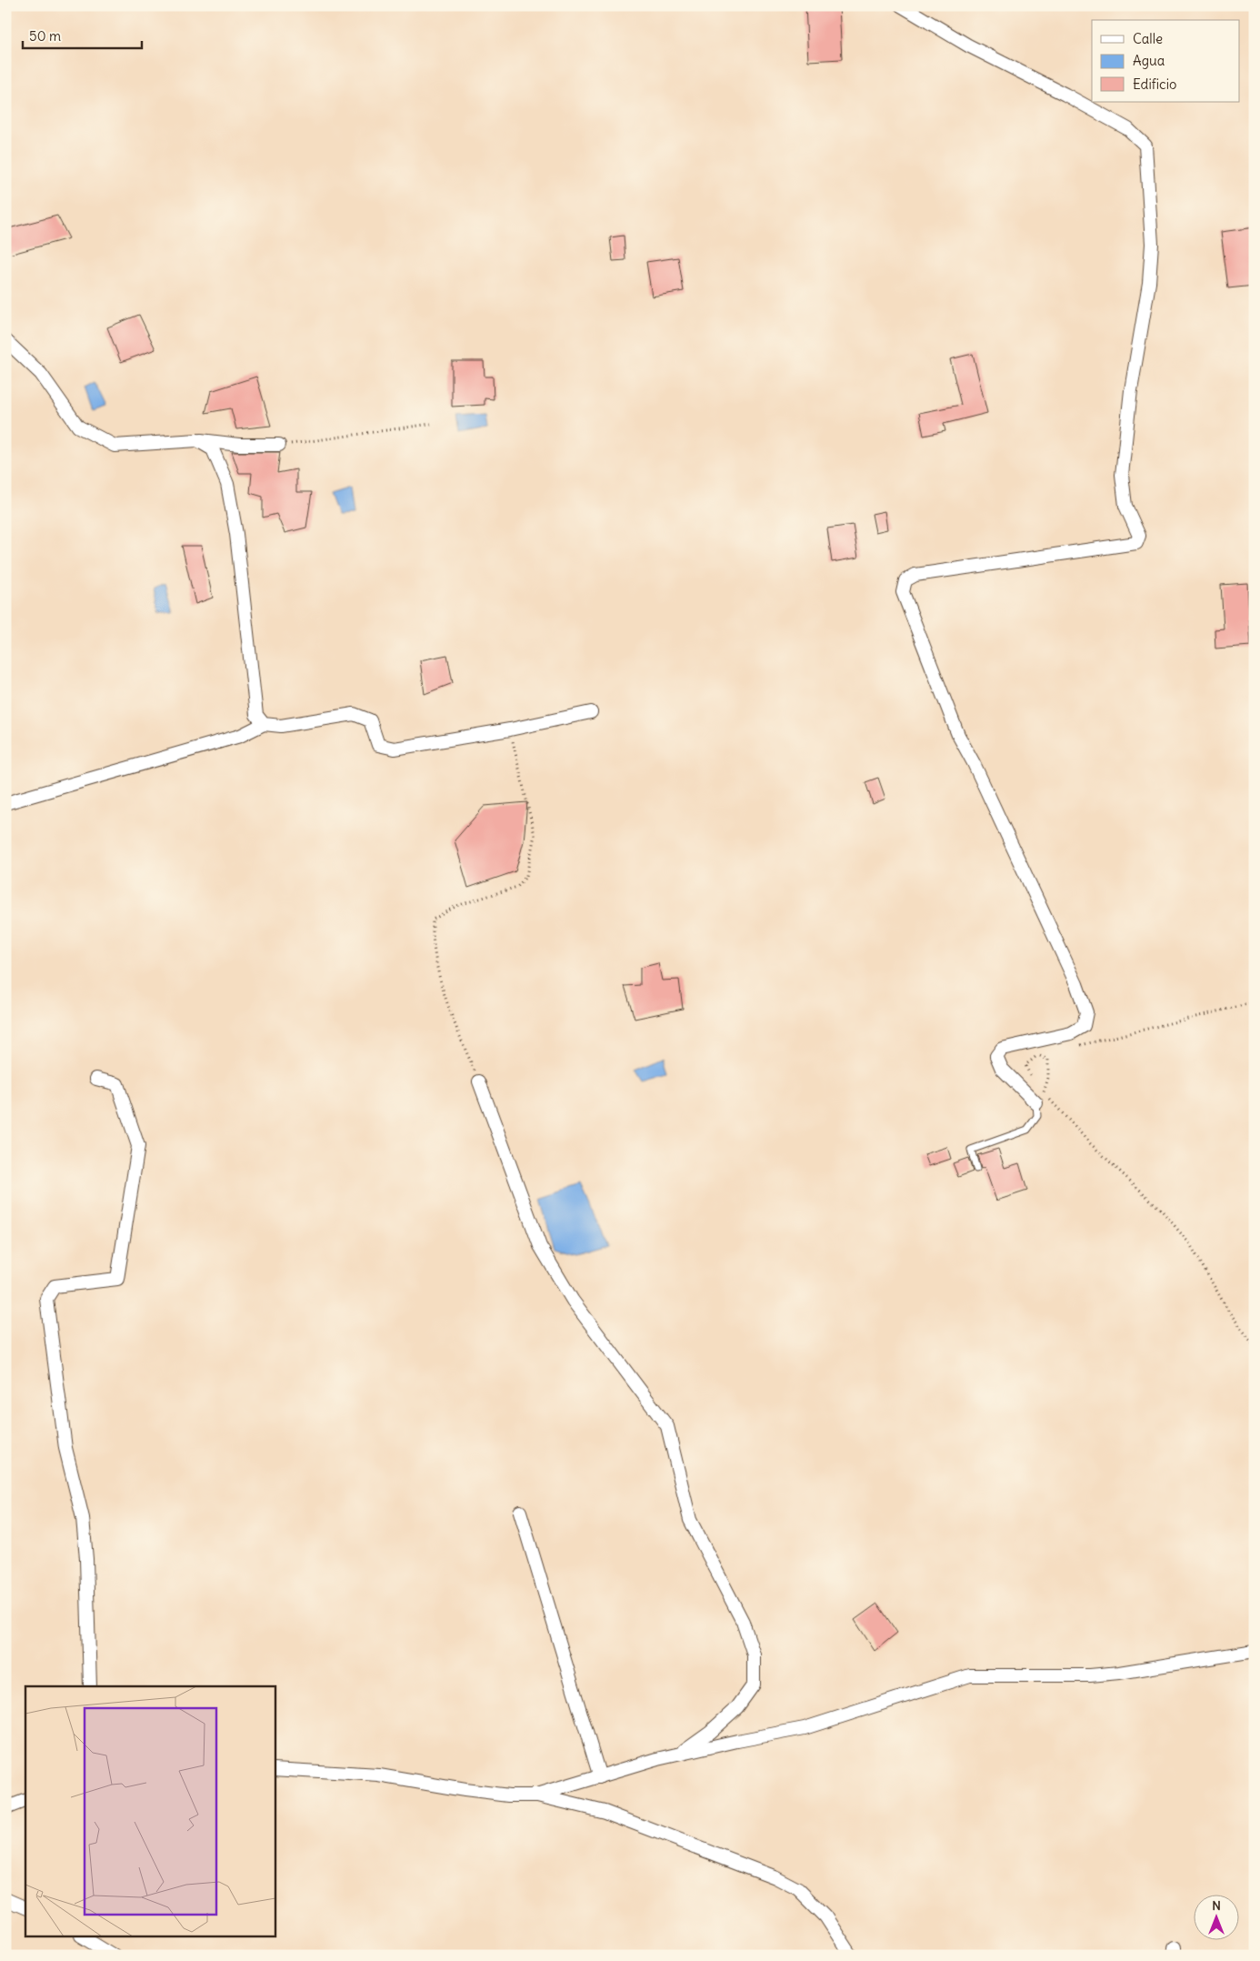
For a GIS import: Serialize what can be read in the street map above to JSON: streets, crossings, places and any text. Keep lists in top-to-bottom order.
{
  "legend": ["Calle", "Agua", "Edificio"],
  "scale_bar": "50 m",
  "north": "top"
}
